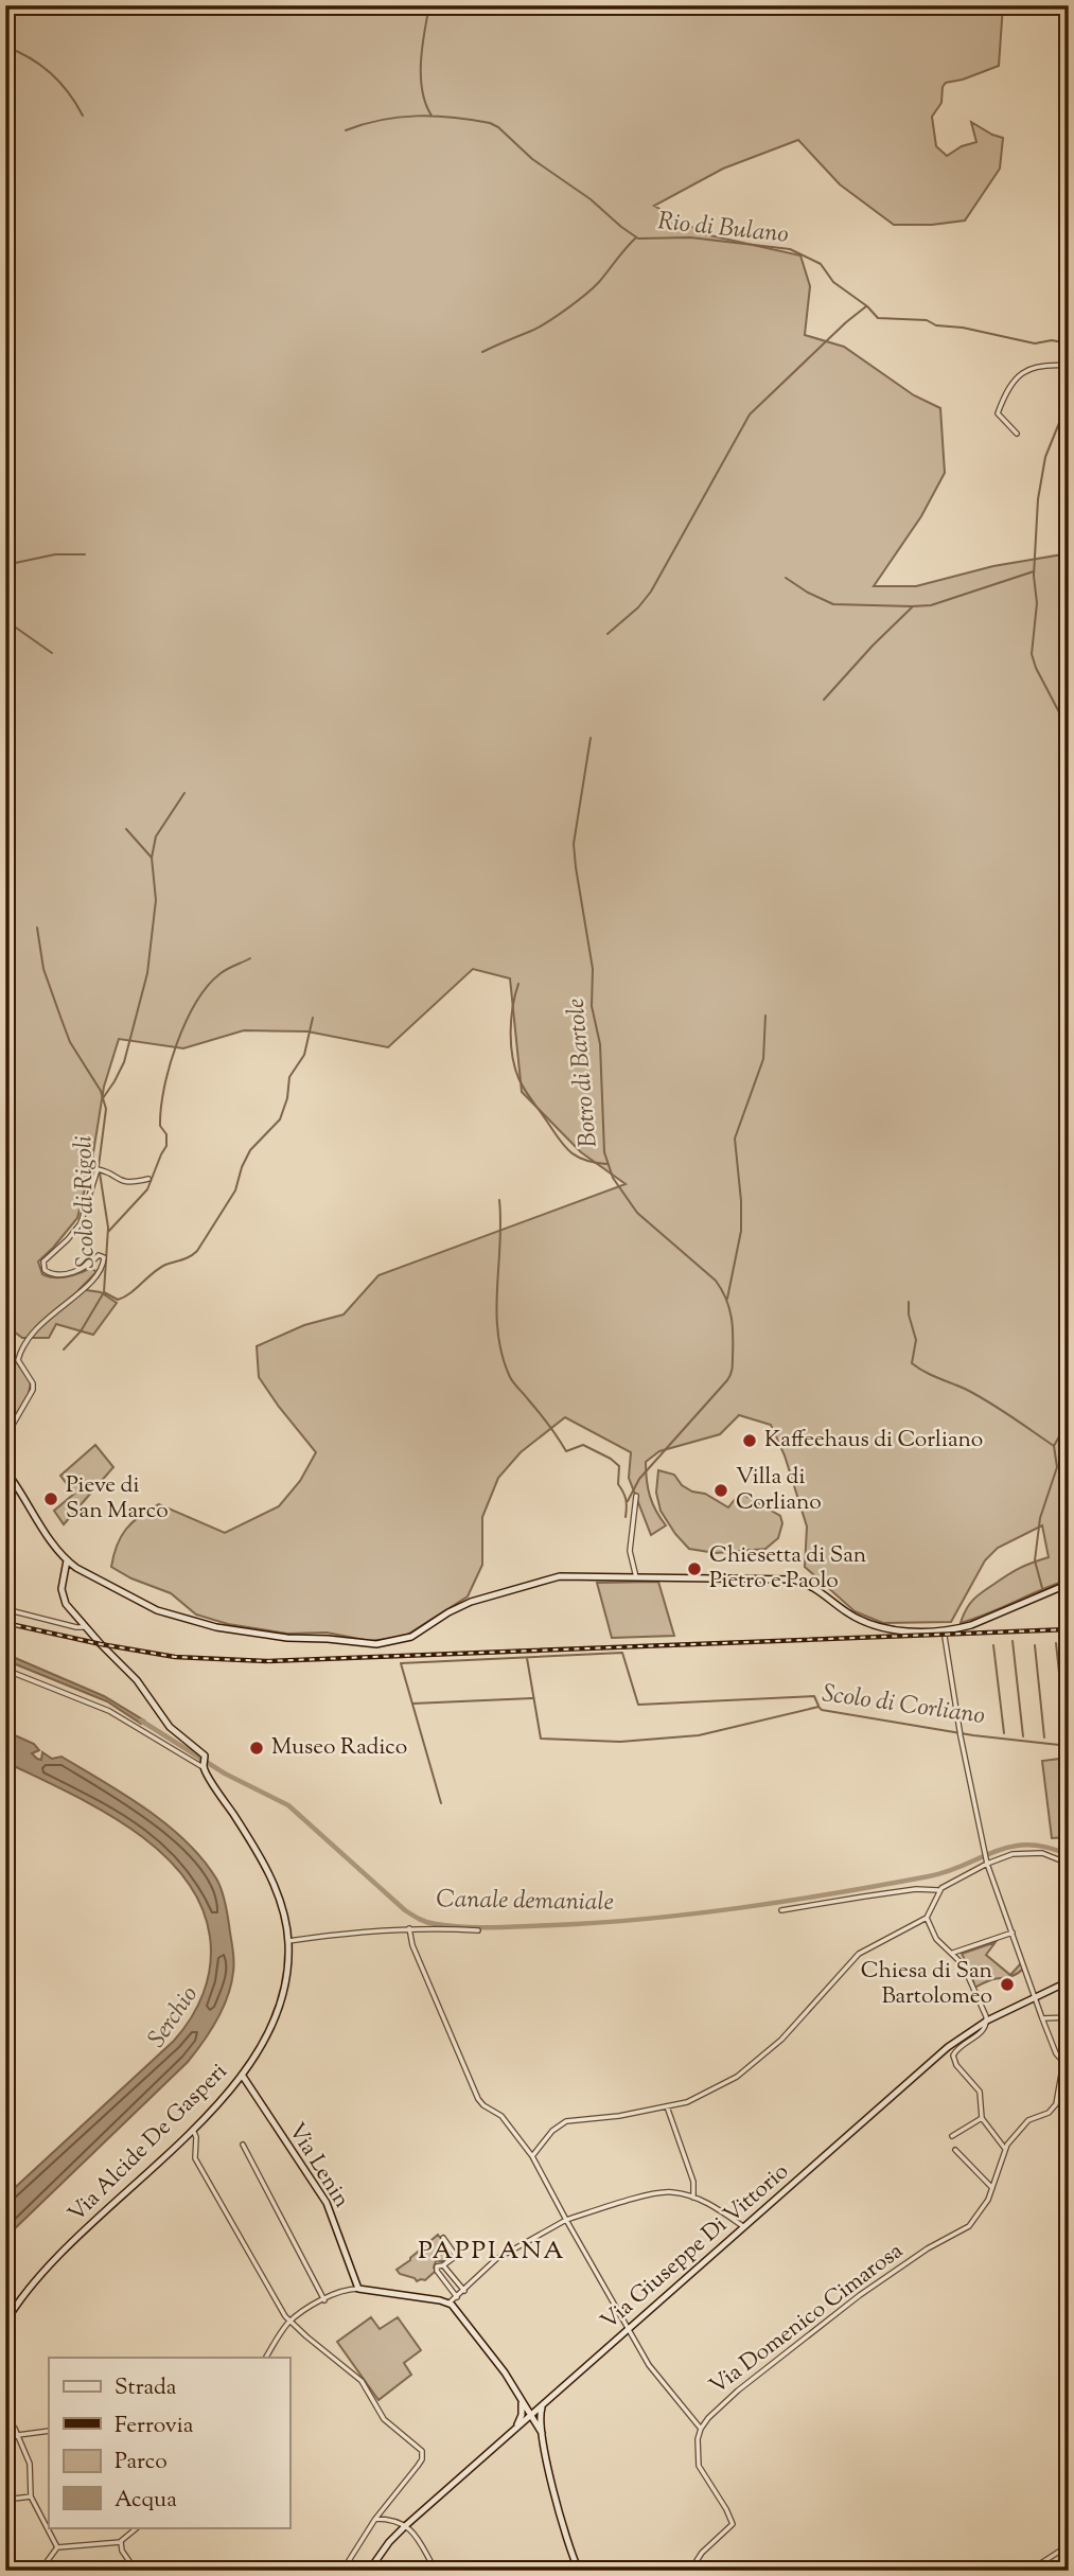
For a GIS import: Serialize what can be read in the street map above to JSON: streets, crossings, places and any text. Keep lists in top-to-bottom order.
{
  "streets": {
    "main road": ["Via Alcide De Gasperi", "Via Lenin", "Via Giuseppe Di Vittorio"],
    "street": ["Via Domenico Cimarosa"]
  },
  "crossings": [
    ["Via Alcide De Gasperi", "Via Lenin"]
  ],
  "districts": ["PAPPIANA"],
  "water": [
    "Rio di Bulano",
    "Botro di Bartole",
    "Scolo di Rigoli",
    "Scolo di Corliano",
    "Canale demaniale",
    "Serchio"
  ],
  "places": [
    "Kaffeehaus di Corliano",
    "Villa di Corliano",
    "Pieve di San Marco",
    "Chiesetta di San Pietro e Paolo",
    "Museo Radico",
    "Chiesa di San Bartolomeo"
  ],
  "legend": [
    "Strada",
    "Ferrovia",
    "Parco",
    "Acqua"
  ]
}
